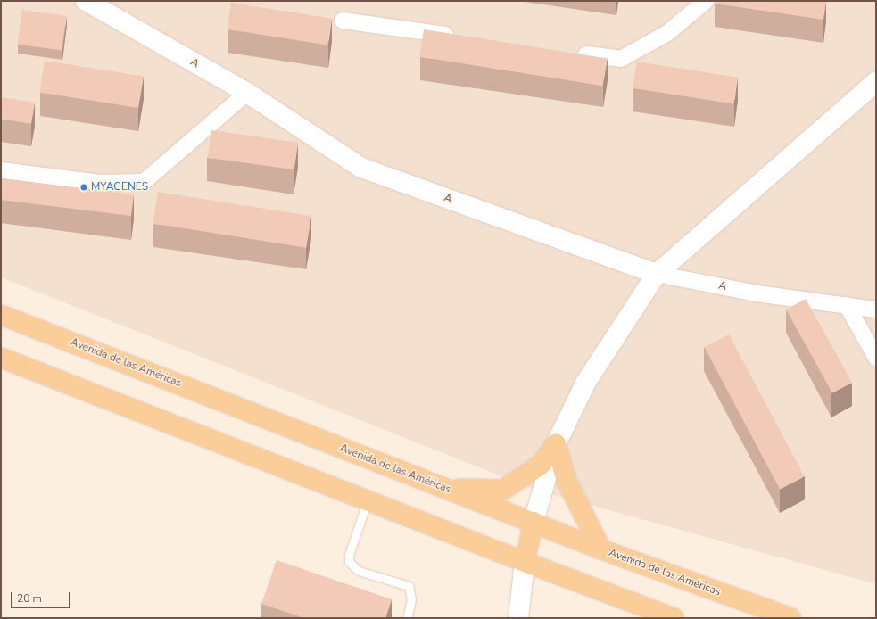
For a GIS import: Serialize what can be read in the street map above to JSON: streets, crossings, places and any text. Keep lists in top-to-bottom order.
{
  "streets": {
    "main road": ["Avenida de las Américas"],
    "street": ["A"]
  },
  "places": ["MYAGENES"],
  "scale_bar": "20 m"
}
